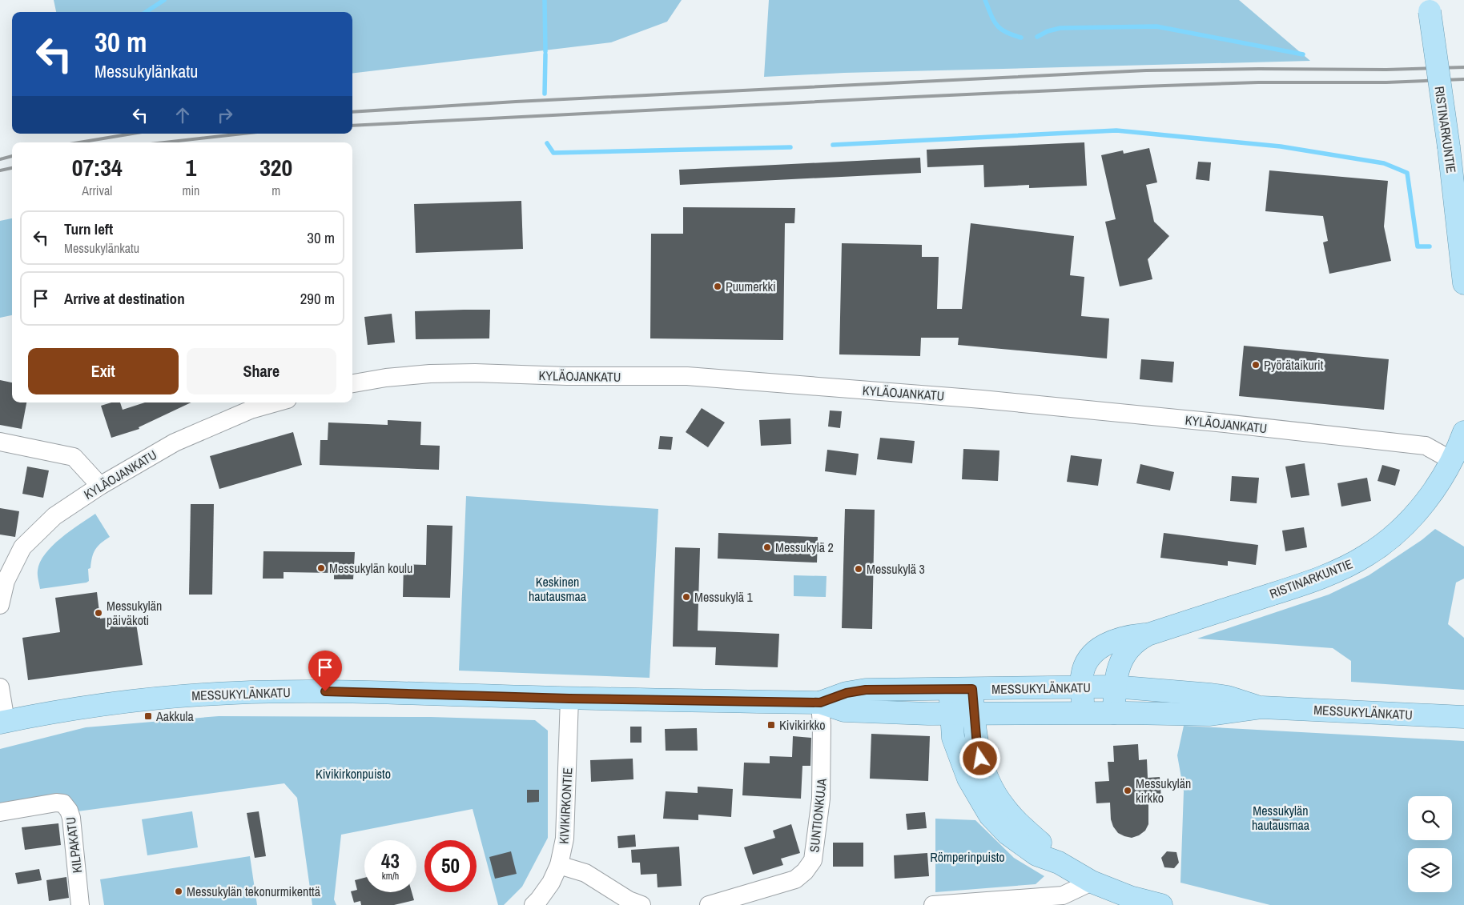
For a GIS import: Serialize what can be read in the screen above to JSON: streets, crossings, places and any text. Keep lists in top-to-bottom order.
{
  "streets": {
    "main road": ["RISTINARKUNTIE", "MESSUKYLÄNKATU"],
    "street": [
      "KYLÄOJANKATU",
      "KIVIKIRKONTIE",
      "SUNTIONKUJA",
      "KILPAKATU"
    ]
  },
  "crossings": [
    ["RISTINARKUNTIE", "KYLÄOJANKATU"],
    ["RISTINARKUNTIE", "MESSUKYLÄNKATU"],
    ["MESSUKYLÄNKATU", "KIVIKIRKONTIE"],
    ["MESSUKYLÄNKATU", "SUNTIONKUJA"]
  ],
  "parks": [
    "Keskinen hautausmaa",
    "Kivikirkonpuisto",
    "Messukylän hautausmaa",
    "Römperinpuisto"
  ],
  "places": {
    "other": [
      "Puumerkki",
      "Pyörätaikurit",
      "Messukylä 2",
      "Messukylän koulu",
      "Messukylä 3",
      "Messukylä 1",
      "Messukylän päiväkoti",
      "Messukylän kirkko",
      "Messukylän tekonurmikenttä"
    ],
    "transit": ["Aakkula", "Kivikirkko"]
  },
  "page": {
    "turn": ["30 m", "Messukylänkatu"],
    "eta": [
      "07:34",
      "Arrival",
      "1",
      "min",
      "320",
      "m"
    ],
    "list": [
      {
        "name": "Turn left",
        "note": "Messukylänkatu",
        "value": "30 m"
      },
      {
        "name": "Arrive at destination",
        "value": "290 m"
      }
    ],
    "buttons": ["Exit", "Share"],
    "speed": "43 km/h",
    "limit": "50"
  }
}
